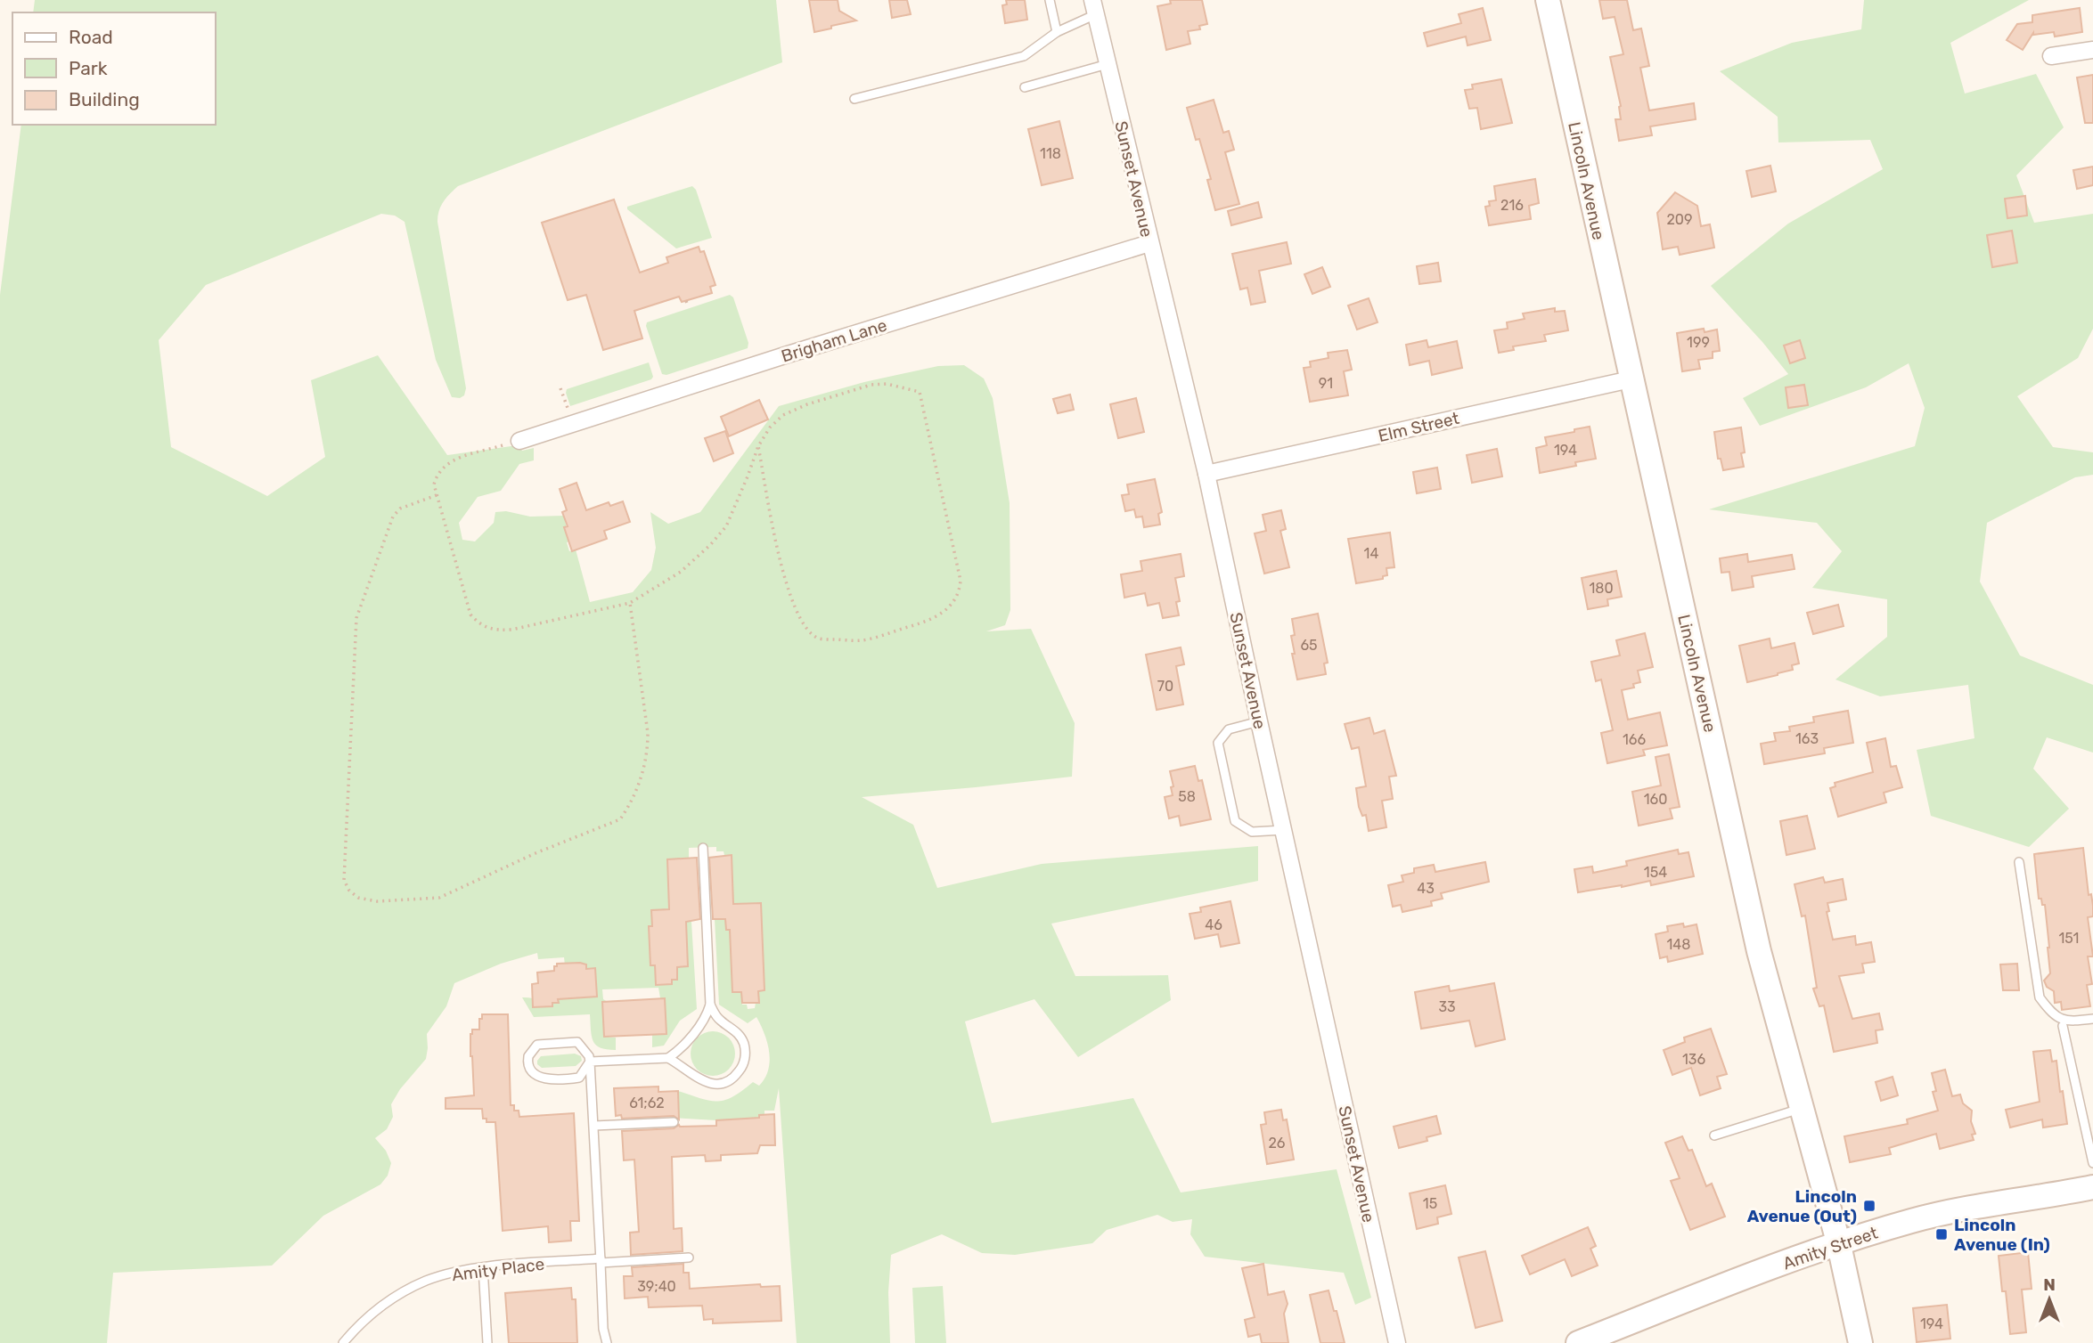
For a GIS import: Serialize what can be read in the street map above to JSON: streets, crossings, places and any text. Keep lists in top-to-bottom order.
{
  "streets": {
    "street": [
      "Sunset Avenue",
      "Lincoln Avenue",
      "Brigham Lane",
      "Elm Street",
      "Amity Street"
    ],
    "lane": ["Amity Place"]
  },
  "crossings": [
    ["Sunset Avenue", "Brigham Lane"],
    ["Sunset Avenue", "Elm Street"],
    ["Lincoln Avenue", "Elm Street"],
    ["Lincoln Avenue", "Amity Street"]
  ],
  "places": {
    "transit": ["Lincoln Avenue (Out)", "Lincoln Avenue (In)"]
  },
  "house_numbers": [
    "118",
    "216",
    "209",
    "199",
    "91",
    "194",
    "14",
    "180",
    "65",
    "70",
    "163",
    "166",
    "58",
    "160",
    "154",
    "43",
    "46",
    "151",
    "148",
    "33",
    "136",
    "61;62",
    "26",
    "15",
    "39;40",
    "194"
  ],
  "legend": ["Road", "Park", "Building"],
  "north": "top"
}
